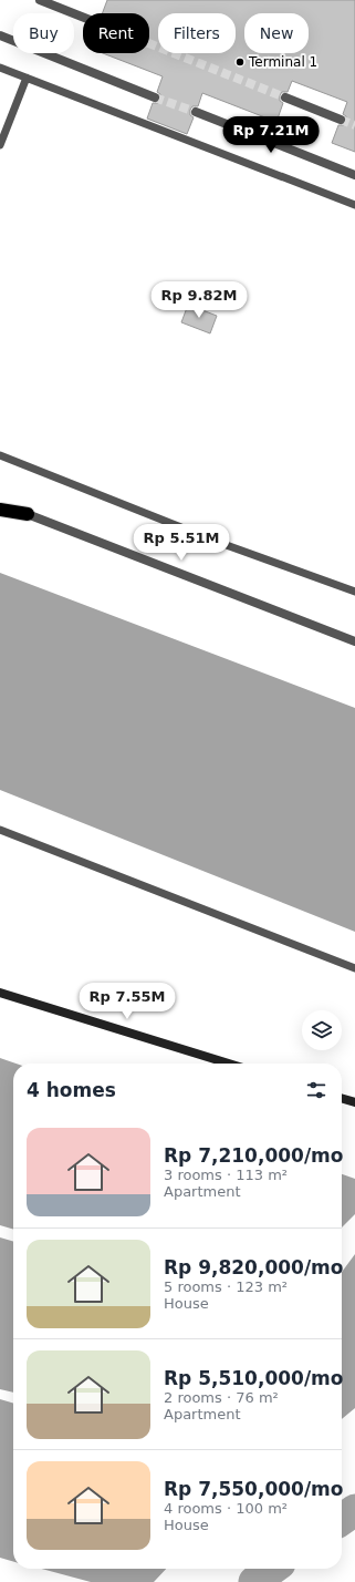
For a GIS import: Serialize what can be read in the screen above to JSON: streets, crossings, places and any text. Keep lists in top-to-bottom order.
{
  "places": ["Terminal 1"],
  "page": {
    "chip": [
      "Buy",
      "Rent",
      "Filters",
      "New"
    ],
    "price": [
      "Rp 7.21M",
      "Rp 9.82M",
      "Rp 5.51M",
      "Rp 7.55M"
    ],
    "heading": "4 homes",
    "list": [
      {
        "name": "Rp 7,210,000/mo",
        "note": "3 rooms · 113 m² · Apartment"
      },
      {
        "name": "Rp 9,820,000/mo",
        "note": "5 rooms · 123 m² · House"
      },
      {
        "name": "Rp 5,510,000/mo",
        "note": "2 rooms · 76 m² · Apartment"
      },
      {
        "name": "Rp 7,550,000/mo",
        "note": "4 rooms · 100 m² · House"
      }
    ]
  }
}
